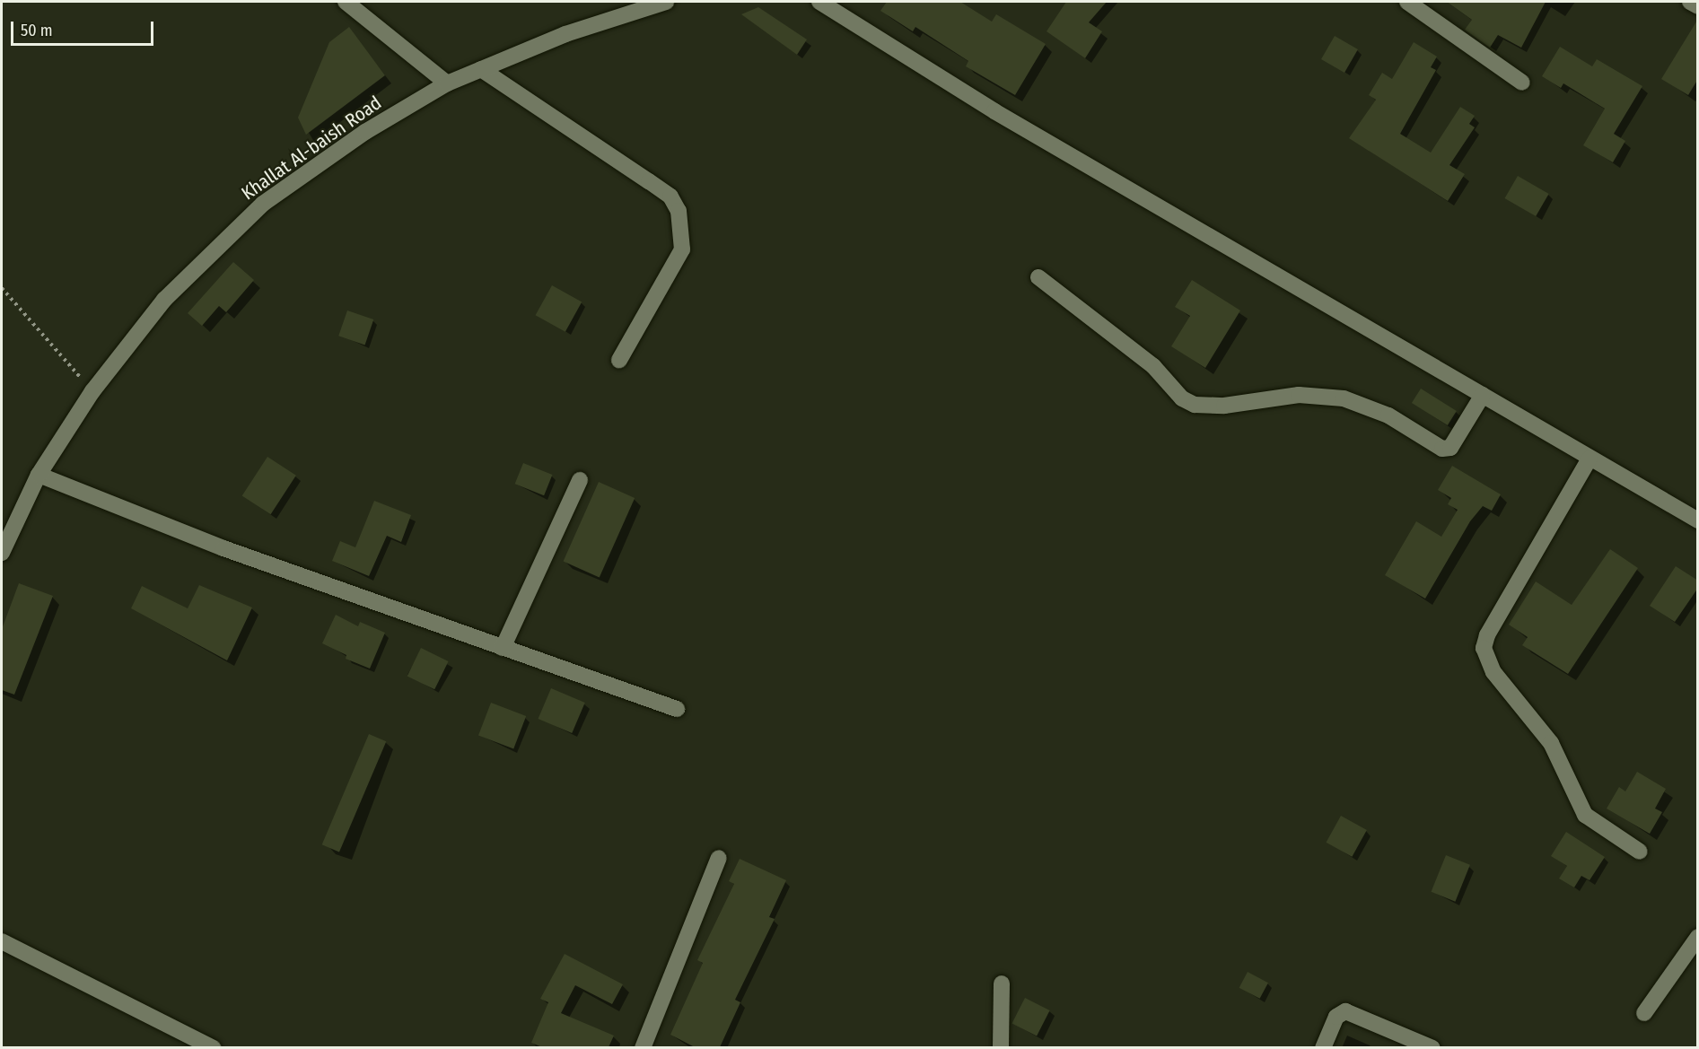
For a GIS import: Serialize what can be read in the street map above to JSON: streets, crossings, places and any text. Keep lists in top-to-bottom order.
{
  "streets": {
    "street": ["Khallat Al-baish Road"]
  },
  "scale_bar": "50 m"
}
